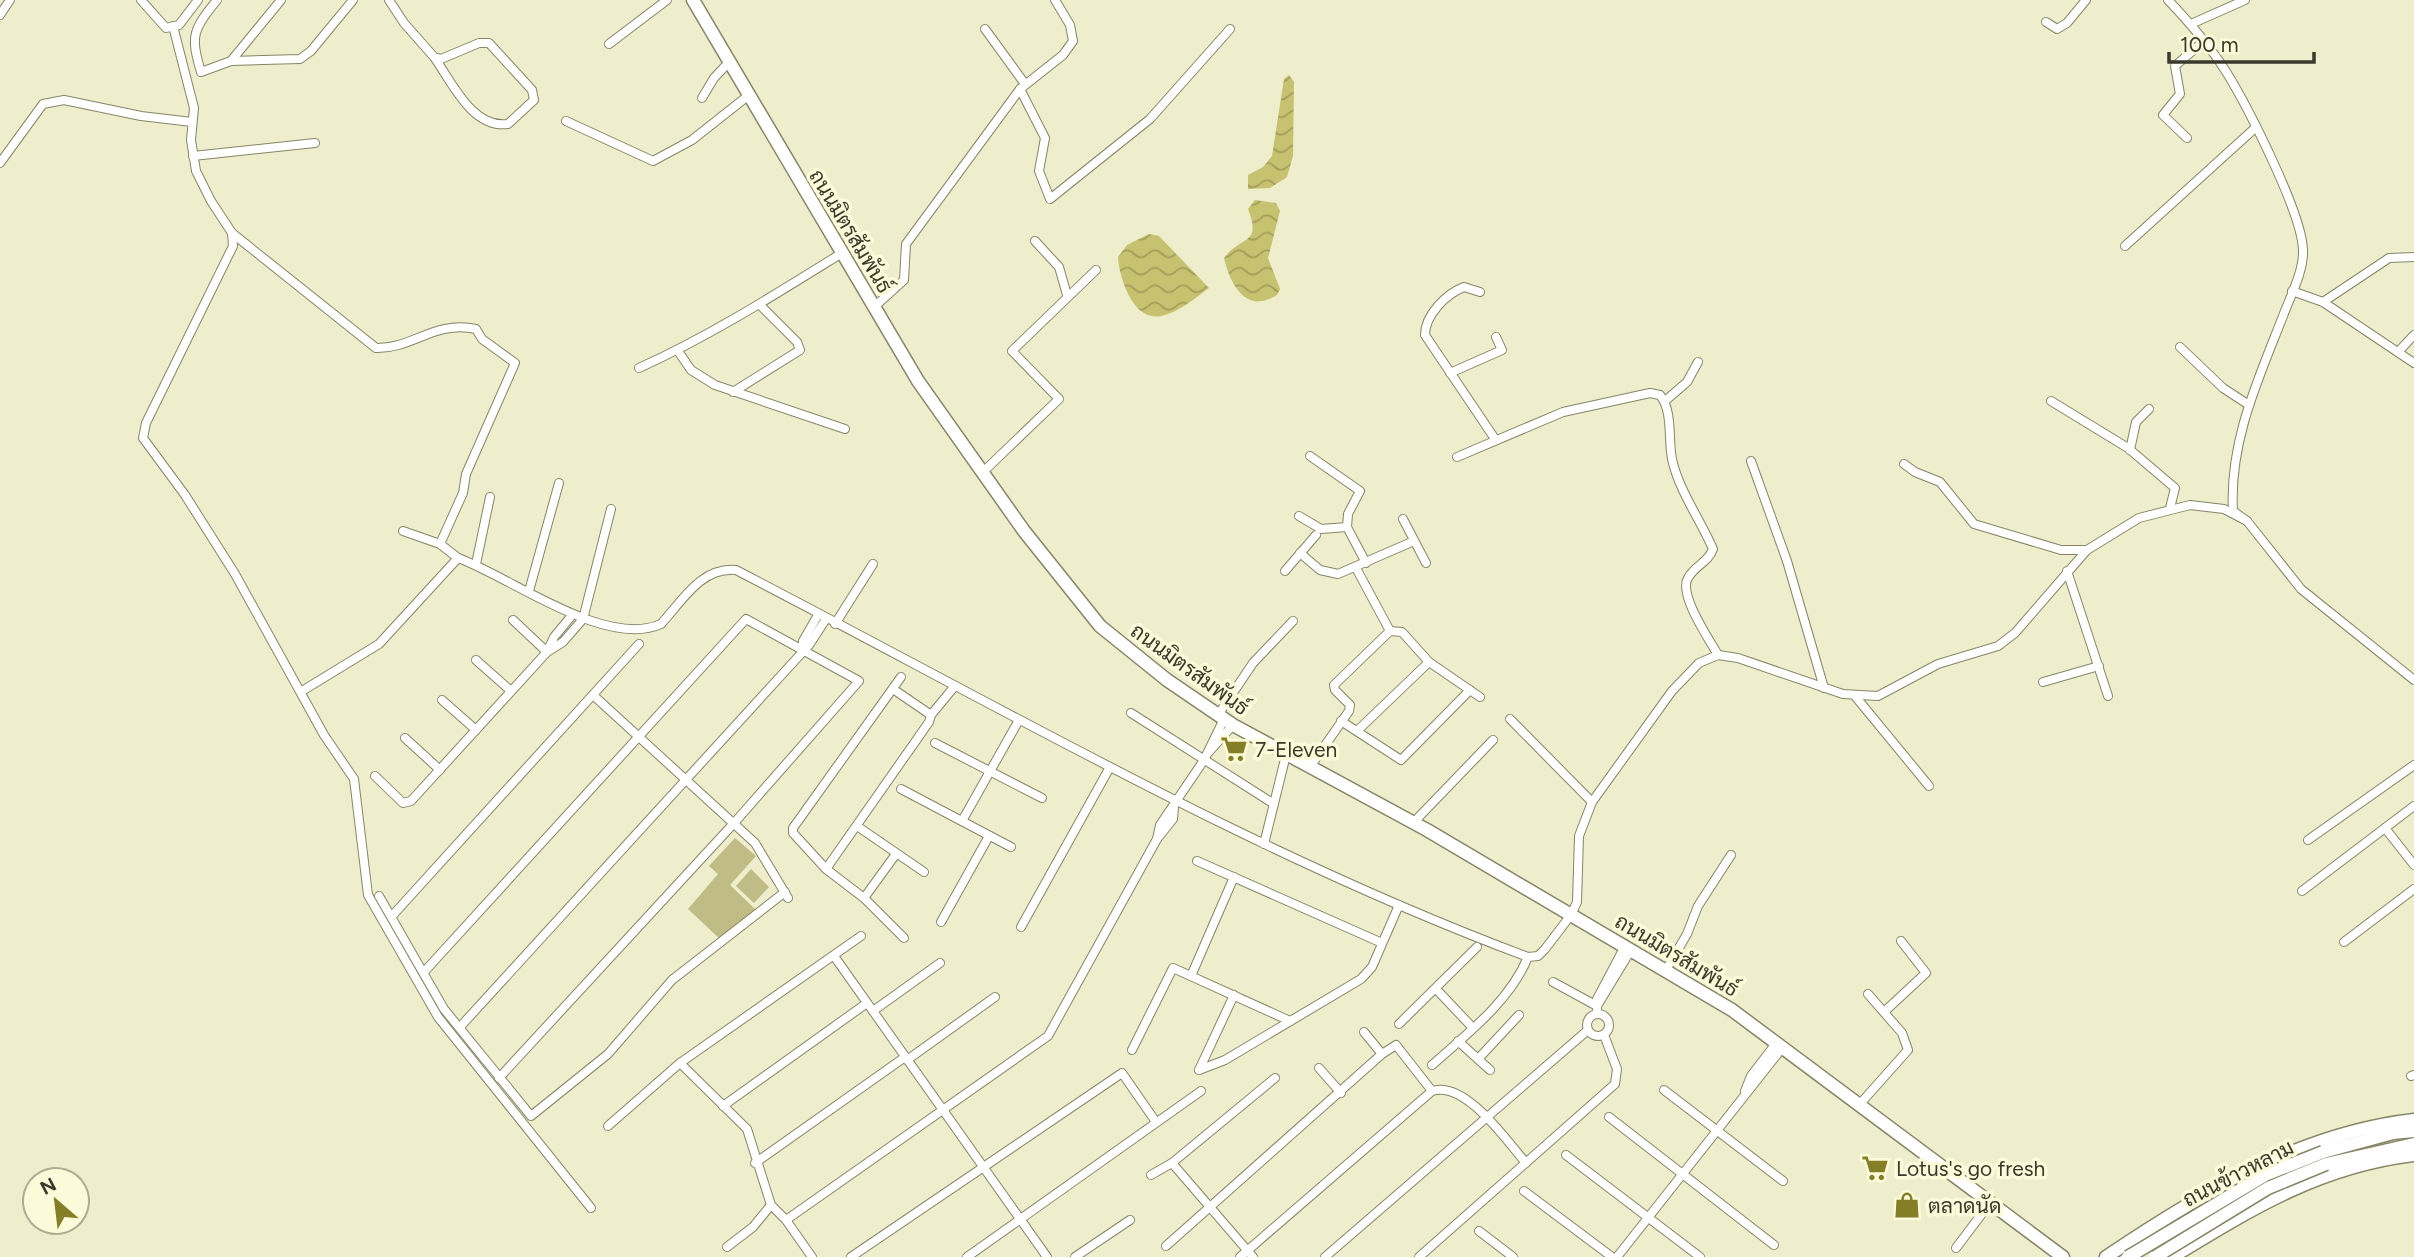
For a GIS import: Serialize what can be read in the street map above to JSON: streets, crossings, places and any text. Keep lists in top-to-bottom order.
{
  "streets": {
    "street": ["ถนนมิตรสัมพันธ์", "ถนนข้าวหลาม"]
  },
  "places": {
    "supermarket": ["7-Eleven", "Lotus's go fresh"],
    "shop": ["ตลาดนัด"]
  },
  "scale_bar": "100 m",
  "north": "top left"
}
